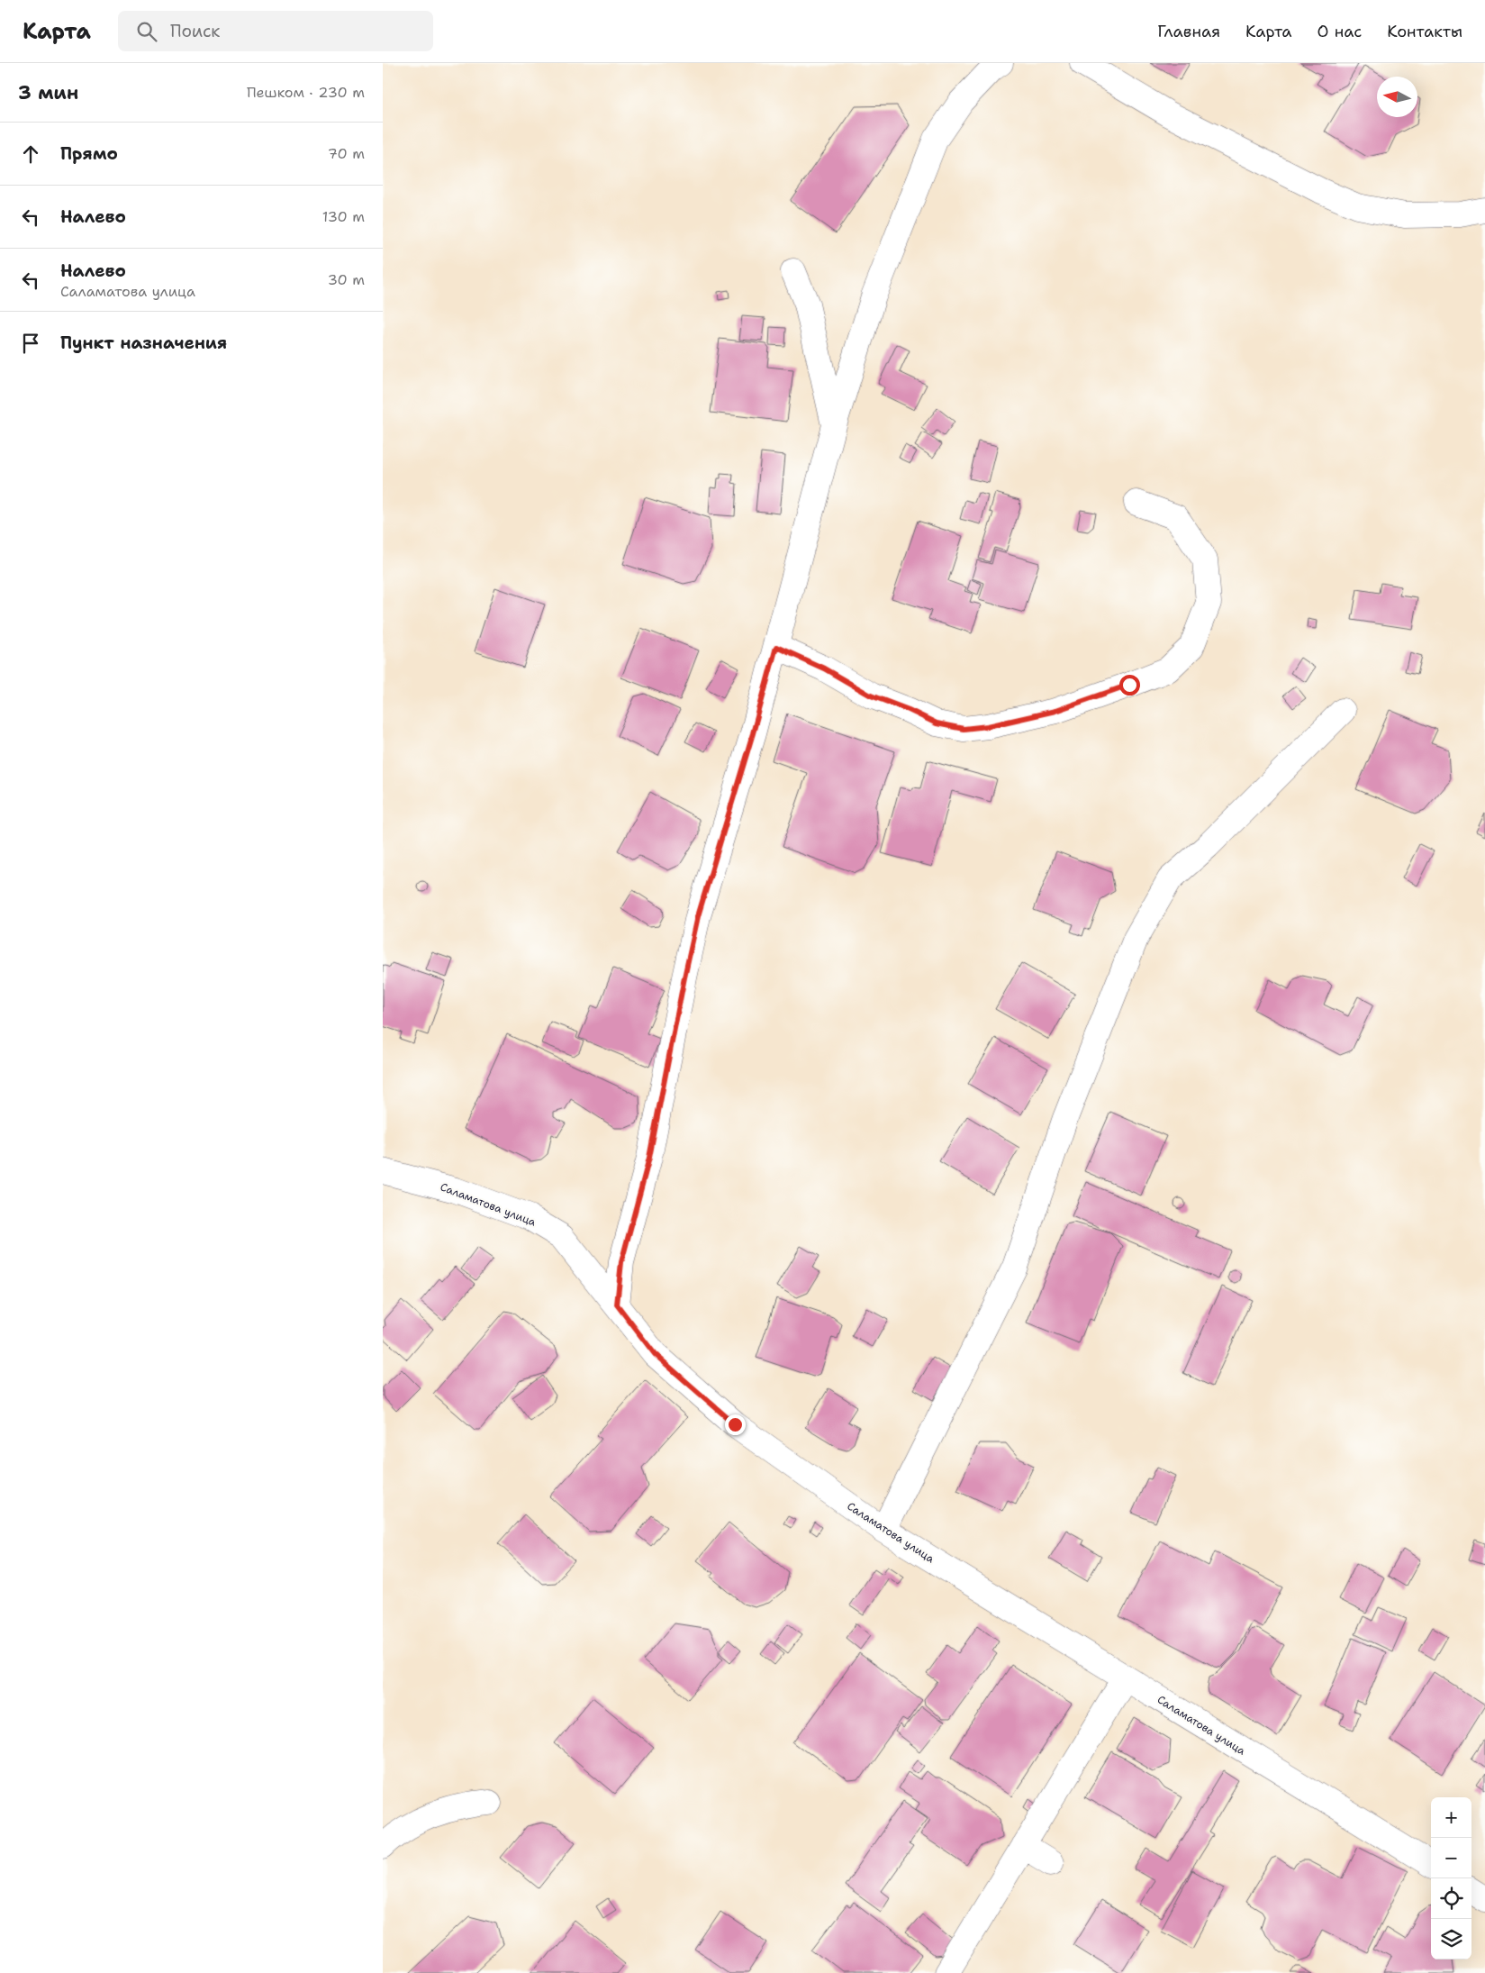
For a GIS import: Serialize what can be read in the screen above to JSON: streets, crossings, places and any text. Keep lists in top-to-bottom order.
{
  "streets": {
    "street": ["Саламатова улица"]
  },
  "north": "left",
  "page": {
    "header": "Карта",
    "search": "Поиск",
    "nav": [
      "Главная",
      "Карта",
      "О нас",
      "Контакты"
    ],
    "heading": ["3 мин", "Пешком · 230 m"],
    "list": [
      ["Прямо", "70 m"],
      ["Налево", "130 m"],
      ["Налево", "Саламатова улица", "30 m"],
      "Пункт назначения"
    ],
    "map_buttons": ["+", "−"]
  }
}
